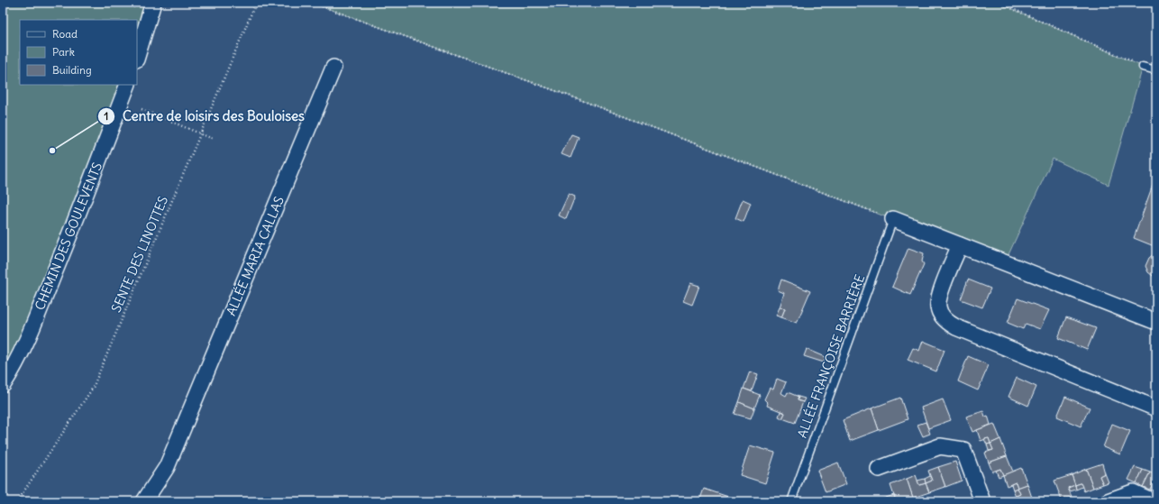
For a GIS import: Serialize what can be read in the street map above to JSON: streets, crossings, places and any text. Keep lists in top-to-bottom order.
{
  "streets": {
    "street": ["CHEMIN DES GOULEVENTS", "ALLÉE MARIA CALLAS"],
    "lane": ["ALLÉE FRANÇOISE BARRIÈRE"],
    "path": ["SENTE DES LINOTTES"]
  },
  "places": ["Centre de loisirs des Bouloises"],
  "legend": ["Road", "Park", "Building"]
}
